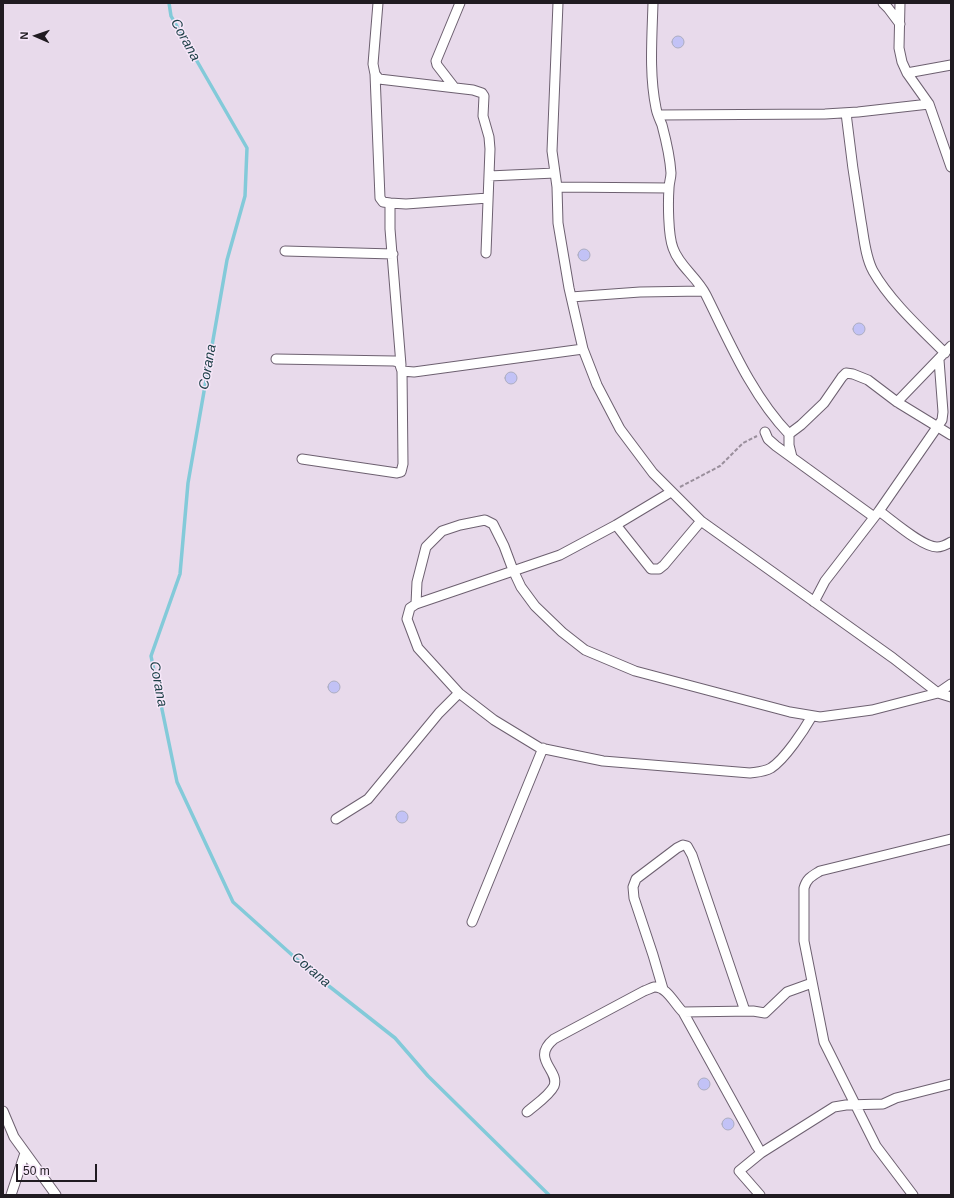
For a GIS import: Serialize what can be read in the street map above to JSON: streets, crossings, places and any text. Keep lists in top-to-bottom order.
{
  "water": ["Corana"],
  "scale_bar": "50 m",
  "north": "left"
}
